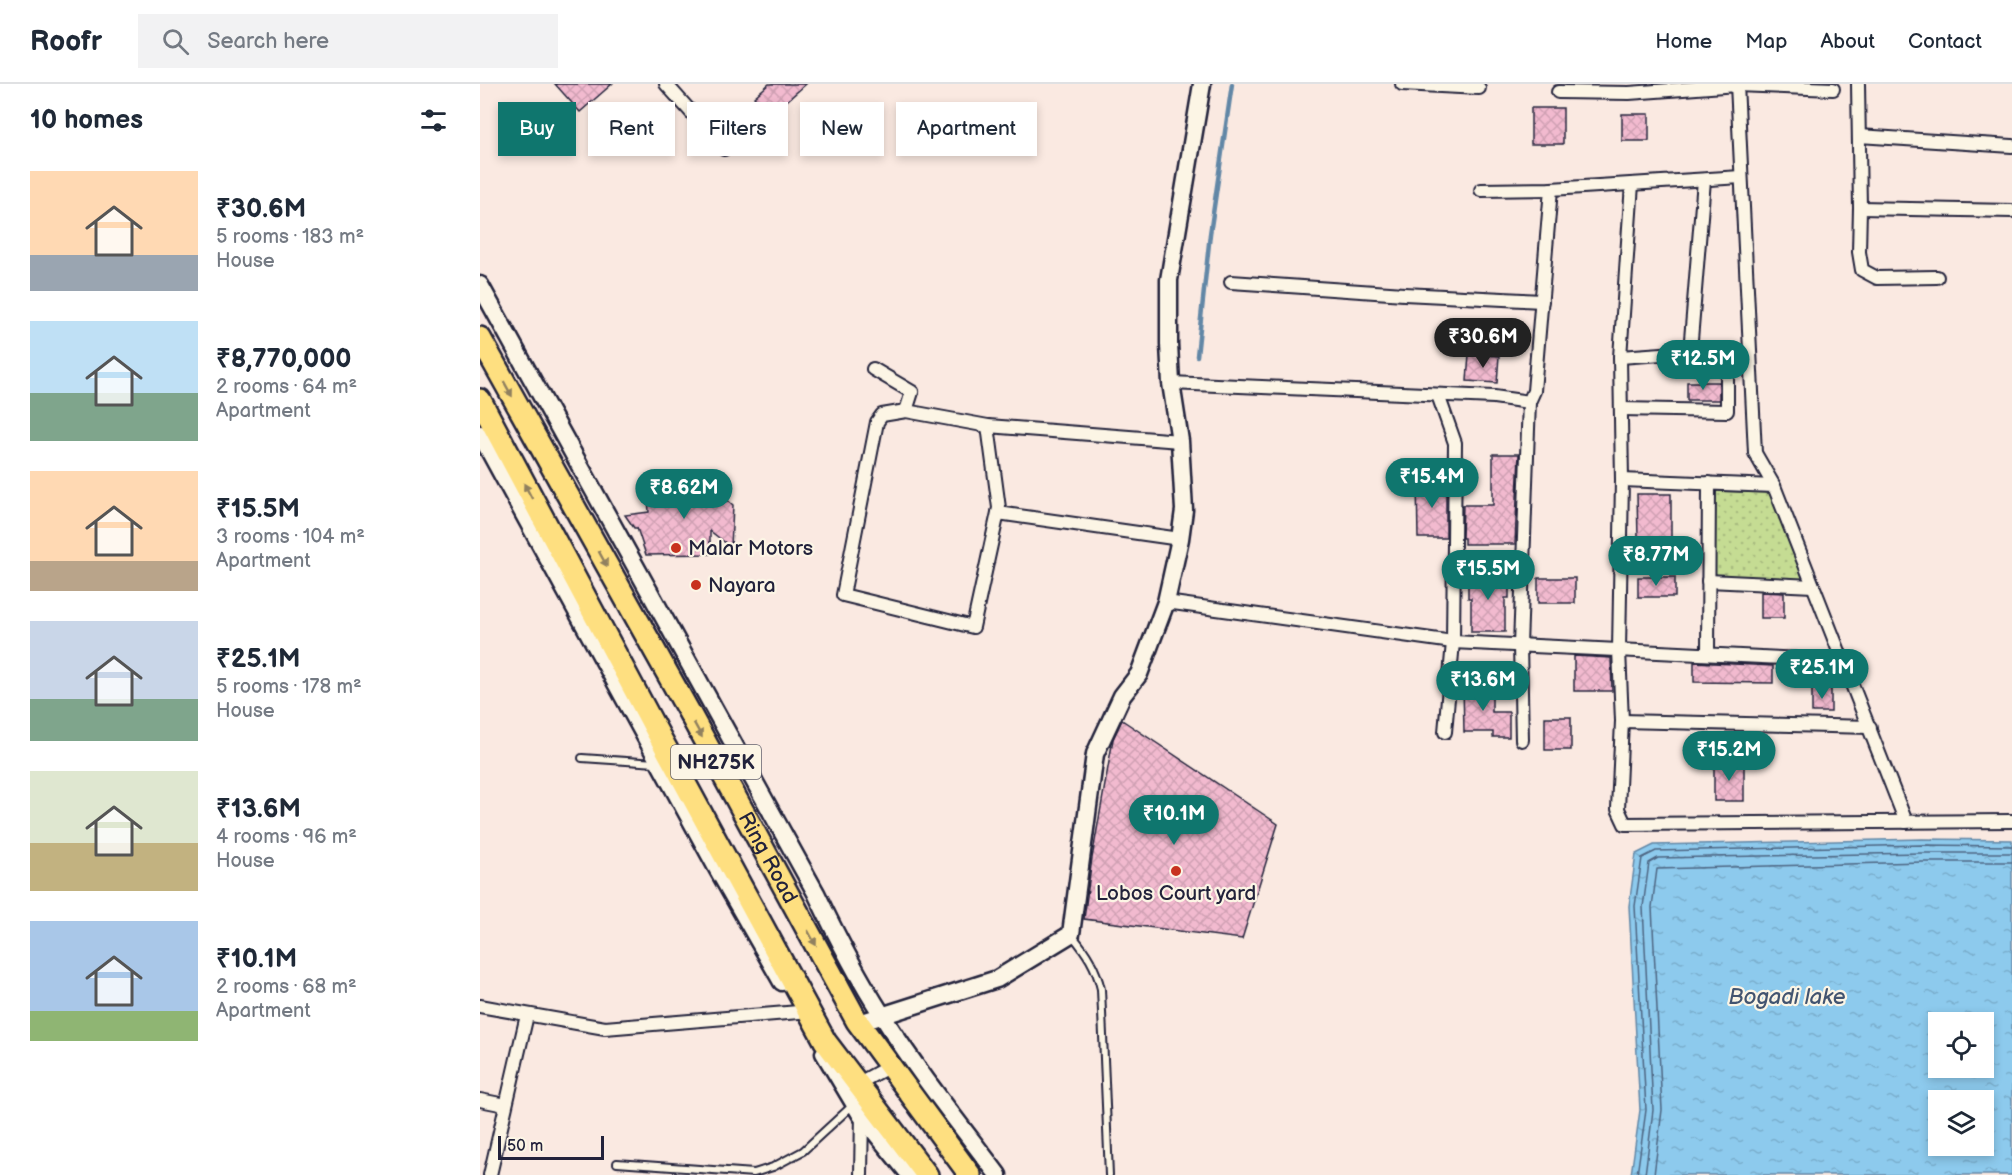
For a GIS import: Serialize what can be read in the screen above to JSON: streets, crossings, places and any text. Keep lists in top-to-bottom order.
{
  "streets": {
    "highway": ["NH275K", "Ring Road"]
  },
  "water": ["Bogadi lake"],
  "places": ["Malar Motors", "Nayara", "Lobos Court yard"],
  "scale_bar": "50 m",
  "page": {
    "header": "Roofr",
    "search": "Search here",
    "nav": [
      "Home",
      "Map",
      "About",
      "Contact"
    ],
    "heading": "10 homes",
    "chip": [
      "Buy",
      "Rent",
      "Filters",
      "New",
      "Apartment"
    ],
    "list": [
      {
        "name": "₹30.6M",
        "note": "5 rooms · 183 m² · House"
      },
      {
        "name": "₹8,770,000",
        "note": "2 rooms · 64 m² · Apartment"
      },
      {
        "name": "₹15.5M",
        "note": "3 rooms · 104 m² · Apartment"
      },
      {
        "name": "₹25.1M",
        "note": "5 rooms · 178 m² · House"
      },
      {
        "name": "₹13.6M",
        "note": "4 rooms · 96 m² · House"
      },
      {
        "name": "₹10.1M",
        "note": "2 rooms · 68 m² · Apartment"
      }
    ],
    "price": [
      "₹30.6M",
      "₹12.5M",
      "₹15.4M",
      "₹8.62M",
      "₹8.77M",
      "₹15.5M",
      "₹25.1M",
      "₹13.6M",
      "₹15.2M",
      "₹10.1M"
    ],
    "scale": "50 m"
  }
}
